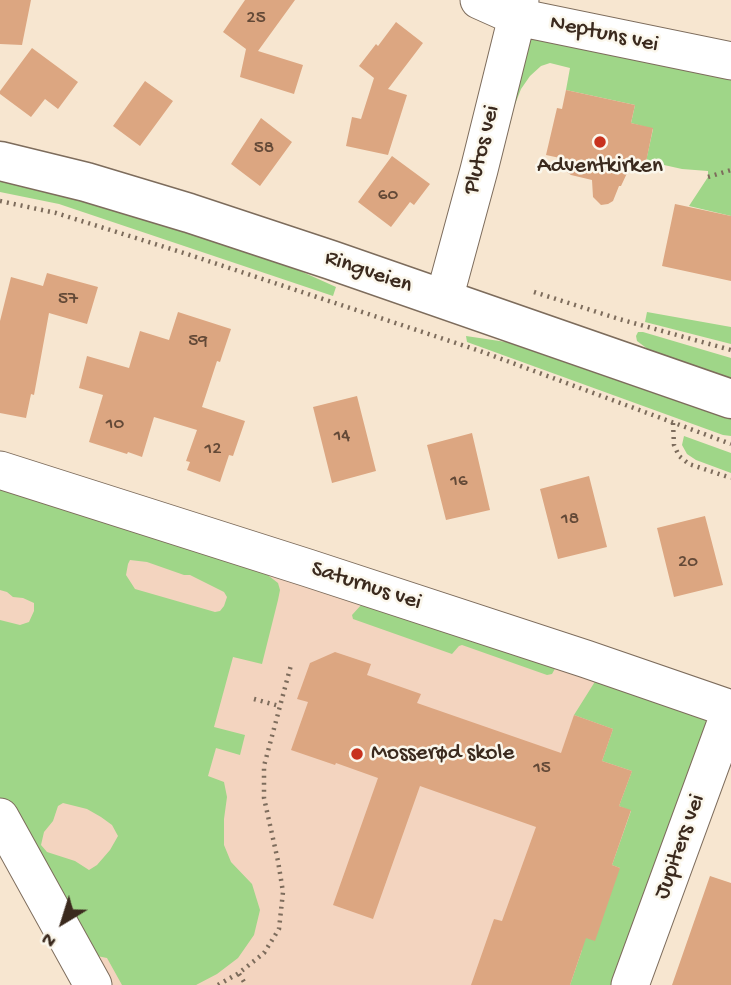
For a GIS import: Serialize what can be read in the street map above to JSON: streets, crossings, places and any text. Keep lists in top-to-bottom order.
{
  "streets": {
    "main road": ["Ringveien"],
    "street": [
      "Neptuns vei",
      "Plutos vei",
      "Saturnus vei",
      "Jupiters vei"
    ]
  },
  "crossings": [
    ["Neptuns vei", "Plutos vei"],
    ["Plutos vei", "Ringveien"],
    ["Saturnus vei", "Jupiters vei"]
  ],
  "places": ["Adventkirken", "Mosserød skole"],
  "house_numbers": [
    "25",
    "58",
    "60",
    "57",
    "59",
    "10",
    "14",
    "12",
    "16",
    "18",
    "20",
    "15"
  ],
  "north": "bottom left"
}
